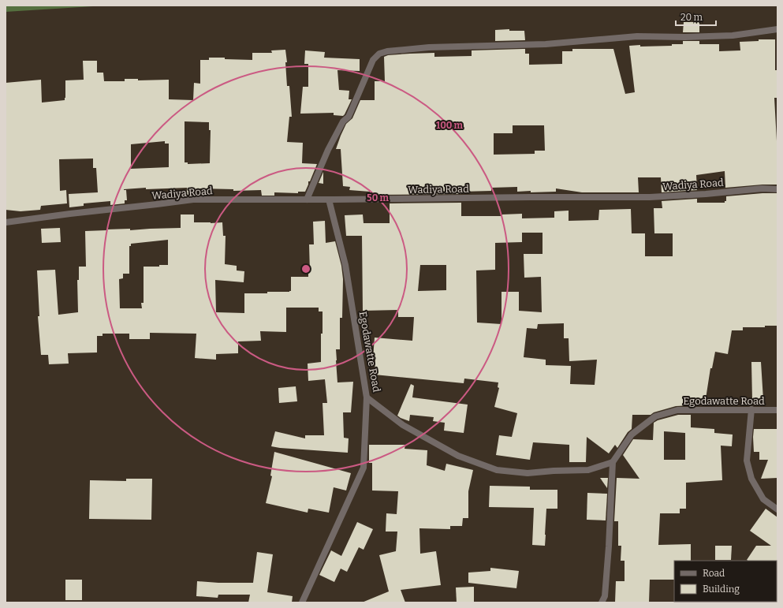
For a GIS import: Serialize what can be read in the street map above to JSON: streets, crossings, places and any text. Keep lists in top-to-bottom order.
{
  "streets": {
    "street": ["Wadiya Road", "Egodawatte Road"]
  },
  "crossings": [
    ["Wadiya Road", "Egodawatte Road"]
  ],
  "legend": ["Road", "Building"],
  "scale_bar": "20 m",
  "rings": ["100 m", "50 m"]
}
